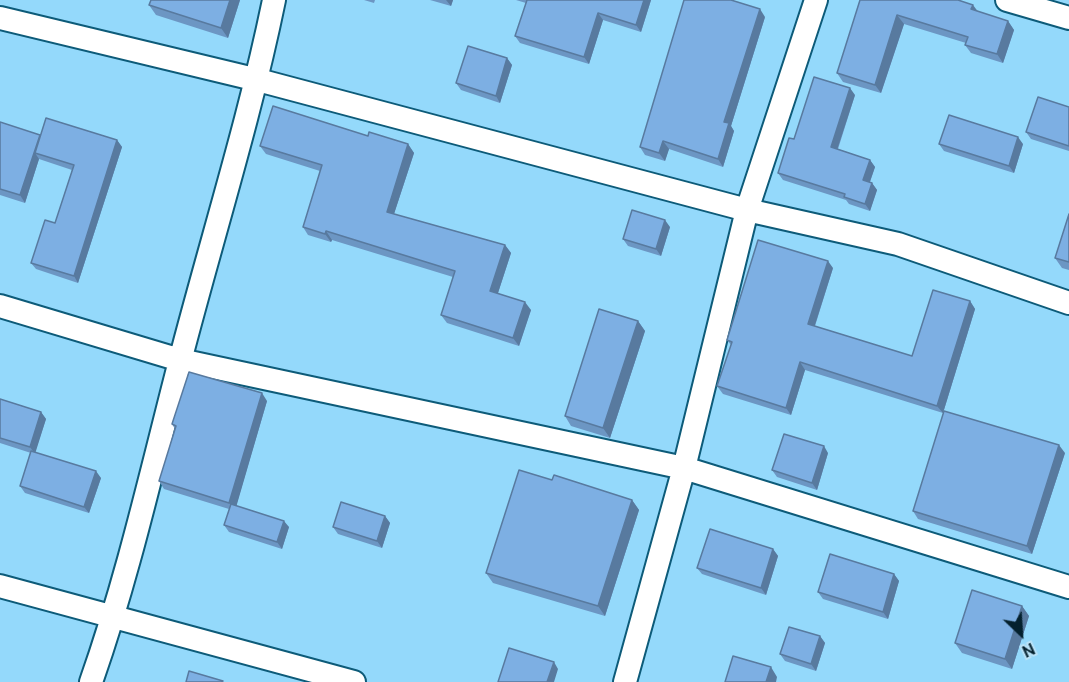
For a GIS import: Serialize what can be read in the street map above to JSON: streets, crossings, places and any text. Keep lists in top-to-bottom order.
{
  "north": "bottom right"
}
